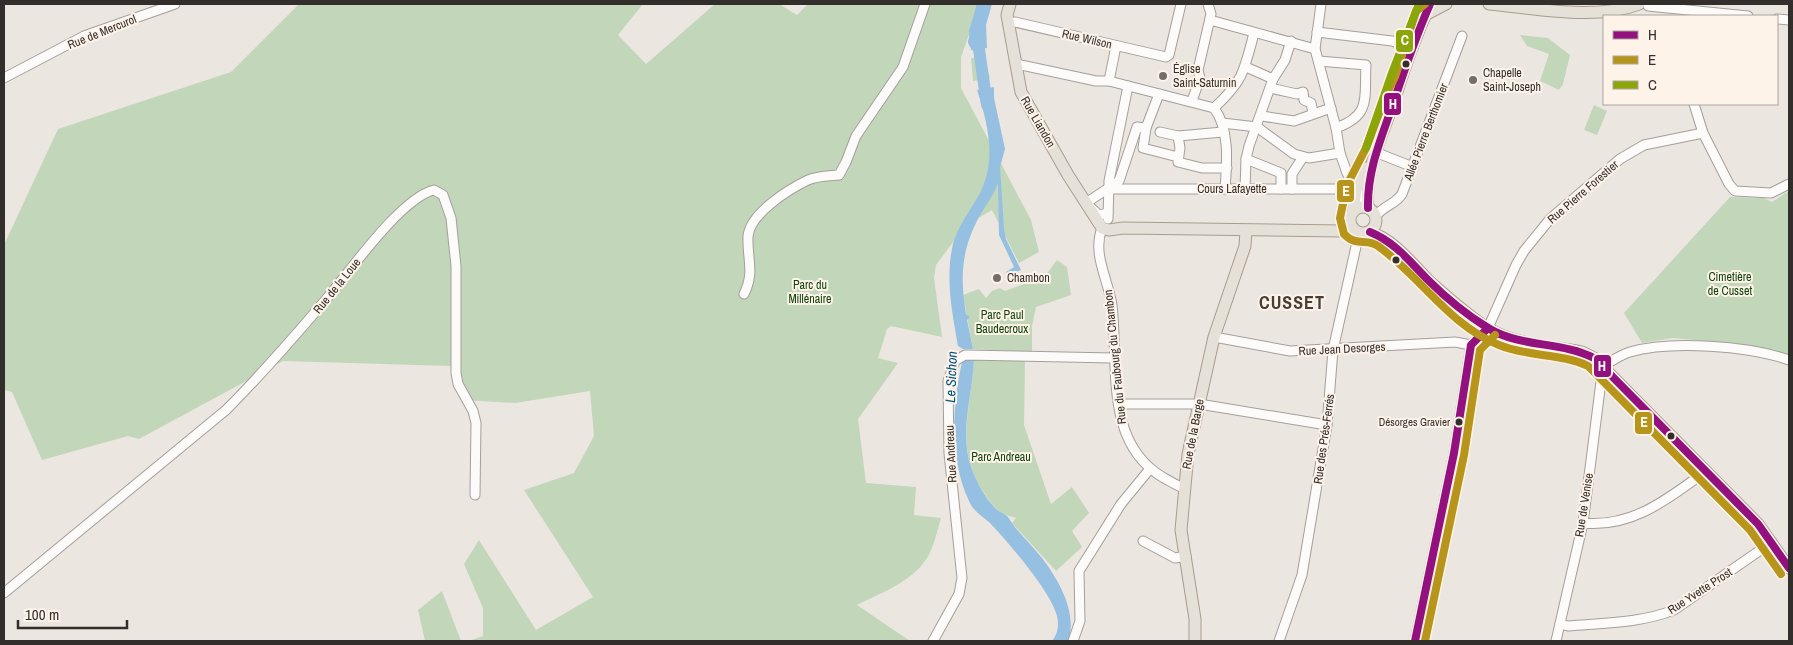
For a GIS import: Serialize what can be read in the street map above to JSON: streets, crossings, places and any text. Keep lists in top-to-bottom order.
{
  "streets": {
    "main road": ["Rue Liandon", "Rue de la Barge"],
    "street": [
      "Rue de Mercurol",
      "Rue Wilson",
      "Allée Pierre Berthomier",
      "Cours Lafayette",
      "Rue Pierre Forestier",
      "Rue de la Loue",
      "Rue Jean Desorges",
      "Rue du Faubourg du Chambon",
      "Rue des Prés-Ferrés",
      "Rue Andreau",
      "Rue de Venise",
      "Rue Yvette Prost"
    ]
  },
  "crossings": [
    ["Rue Wilson", "Rue Liandon"],
    ["Rue Liandon", "Rue du Faubourg du Chambon"],
    ["Cours Lafayette", "Rue du Faubourg du Chambon"],
    ["Rue Pierre Forestier", "Rue Jean Desorges"],
    ["Rue Jean Desorges", "Rue de la Barge"],
    ["Rue Jean Desorges", "Rue des Prés-Ferrés"],
    ["Rue du Faubourg du Chambon", "Rue de la Barge"],
    ["Rue du Faubourg du Chambon", "Rue Andreau"],
    ["Rue de Venise", "Rue Yvette Prost"]
  ],
  "districts": ["CUSSET"],
  "water": ["Le Sichon"],
  "parks": [
    "Cimetière de Cusset",
    "Parc du Millénaire",
    "Parc Paul Baudecroux",
    "Parc Andreau"
  ],
  "places": [
    "Église Saint-Saturnin",
    "Chapelle Saint-Joseph",
    "Chambon",
    "Désorges Gravier"
  ],
  "lines": ["transit line H", "transit line E", "transit line C"],
  "legend": ["H", "E", "C"],
  "scale_bar": "100 m"
}
